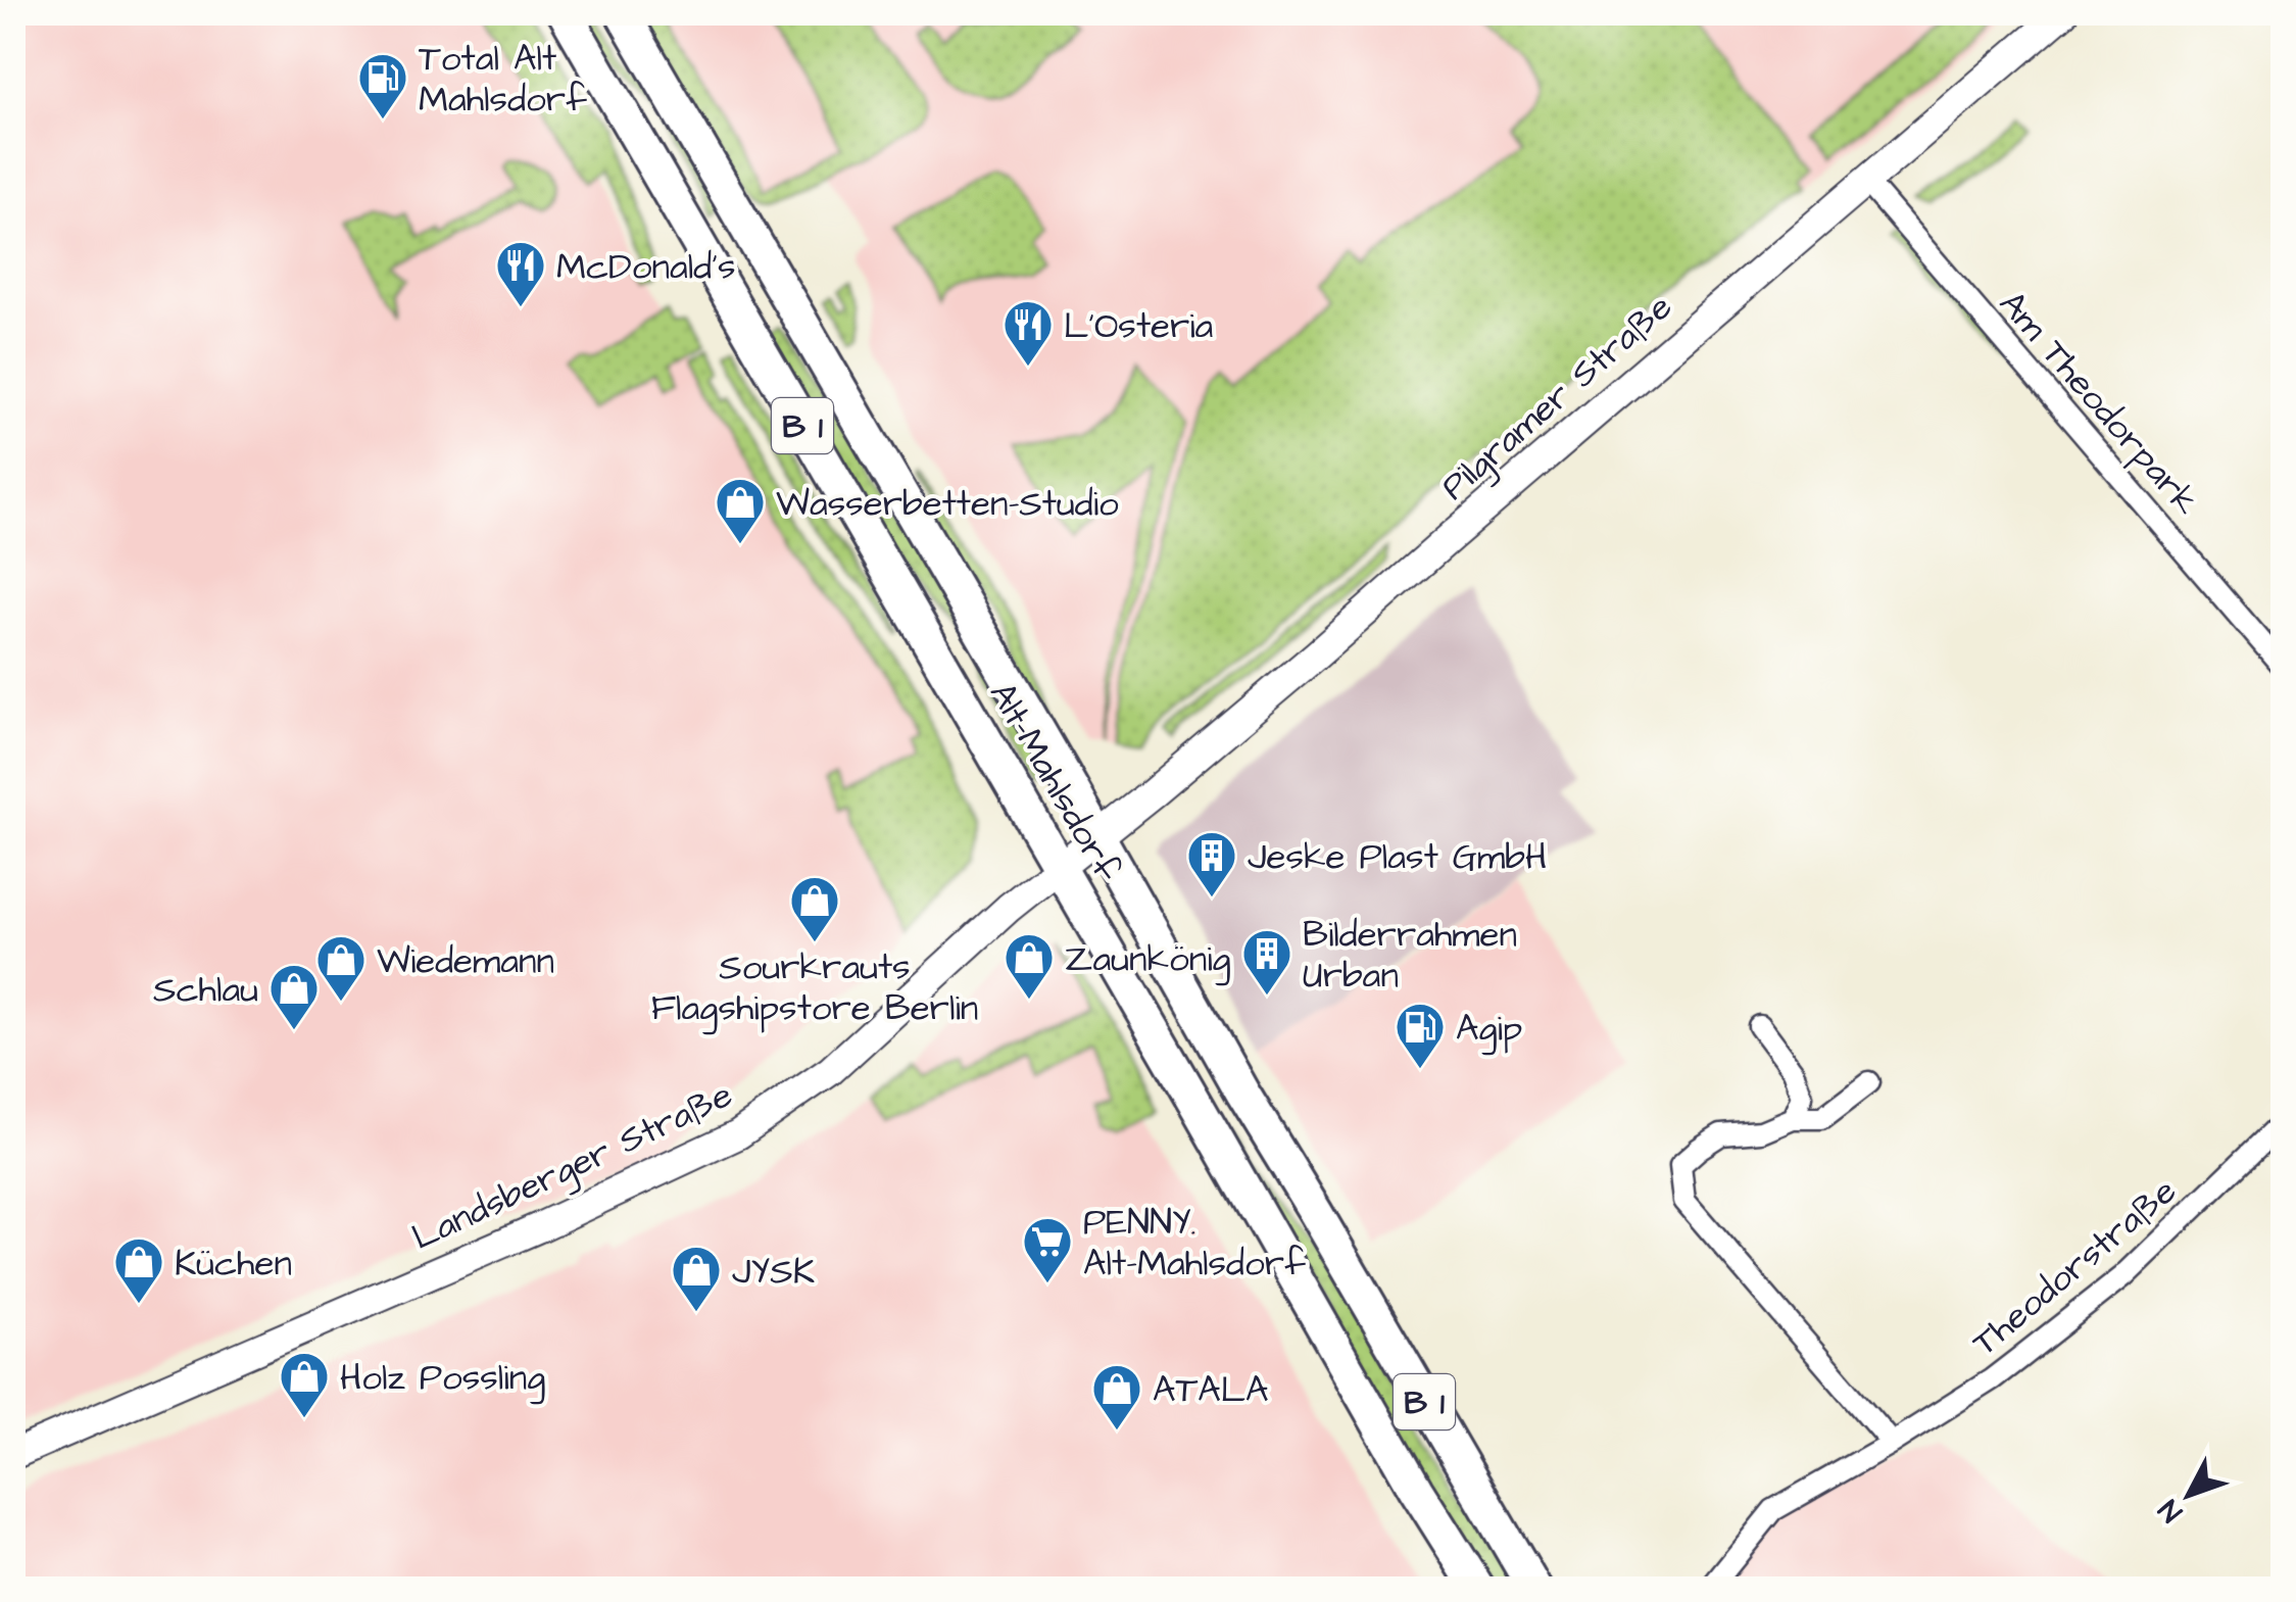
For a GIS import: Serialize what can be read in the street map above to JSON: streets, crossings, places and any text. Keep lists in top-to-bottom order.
{
  "streets": {
    "main road": ["B 1", "Alt-Mahlsdorf"],
    "street": [
      "Pilgramer Straße",
      "Am Theodorpark",
      "Landsberger Straße",
      "Theodorstraße"
    ]
  },
  "crossings": [
    ["Pilgramer Straße", "Am Theodorpark"],
    ["Pilgramer Straße", "Alt-Mahlsdorf"],
    ["Pilgramer Straße", "Landsberger Straße"],
    ["Alt-Mahlsdorf", "Landsberger Straße"]
  ],
  "places": {
    "fuel station": ["Total Alt Mahlsdorf", "Agip"],
    "restaurant": ["McDonald's", "L'Osteria"],
    "shop": [
      "Wasserbetten-Studio",
      "Sourkrauts Flagshipstore Berlin",
      "Zaunkönig",
      "Wiedemann",
      "Schlau",
      "Küchen",
      "JYSK",
      "Holz Possling",
      "ATALA"
    ],
    "building": ["Jeske Plast GmbH", "Bilderrahmen Urban"],
    "supermarket": ["PENNY. Alt-Mahlsdorf"]
  },
  "north": "bottom left"
}
